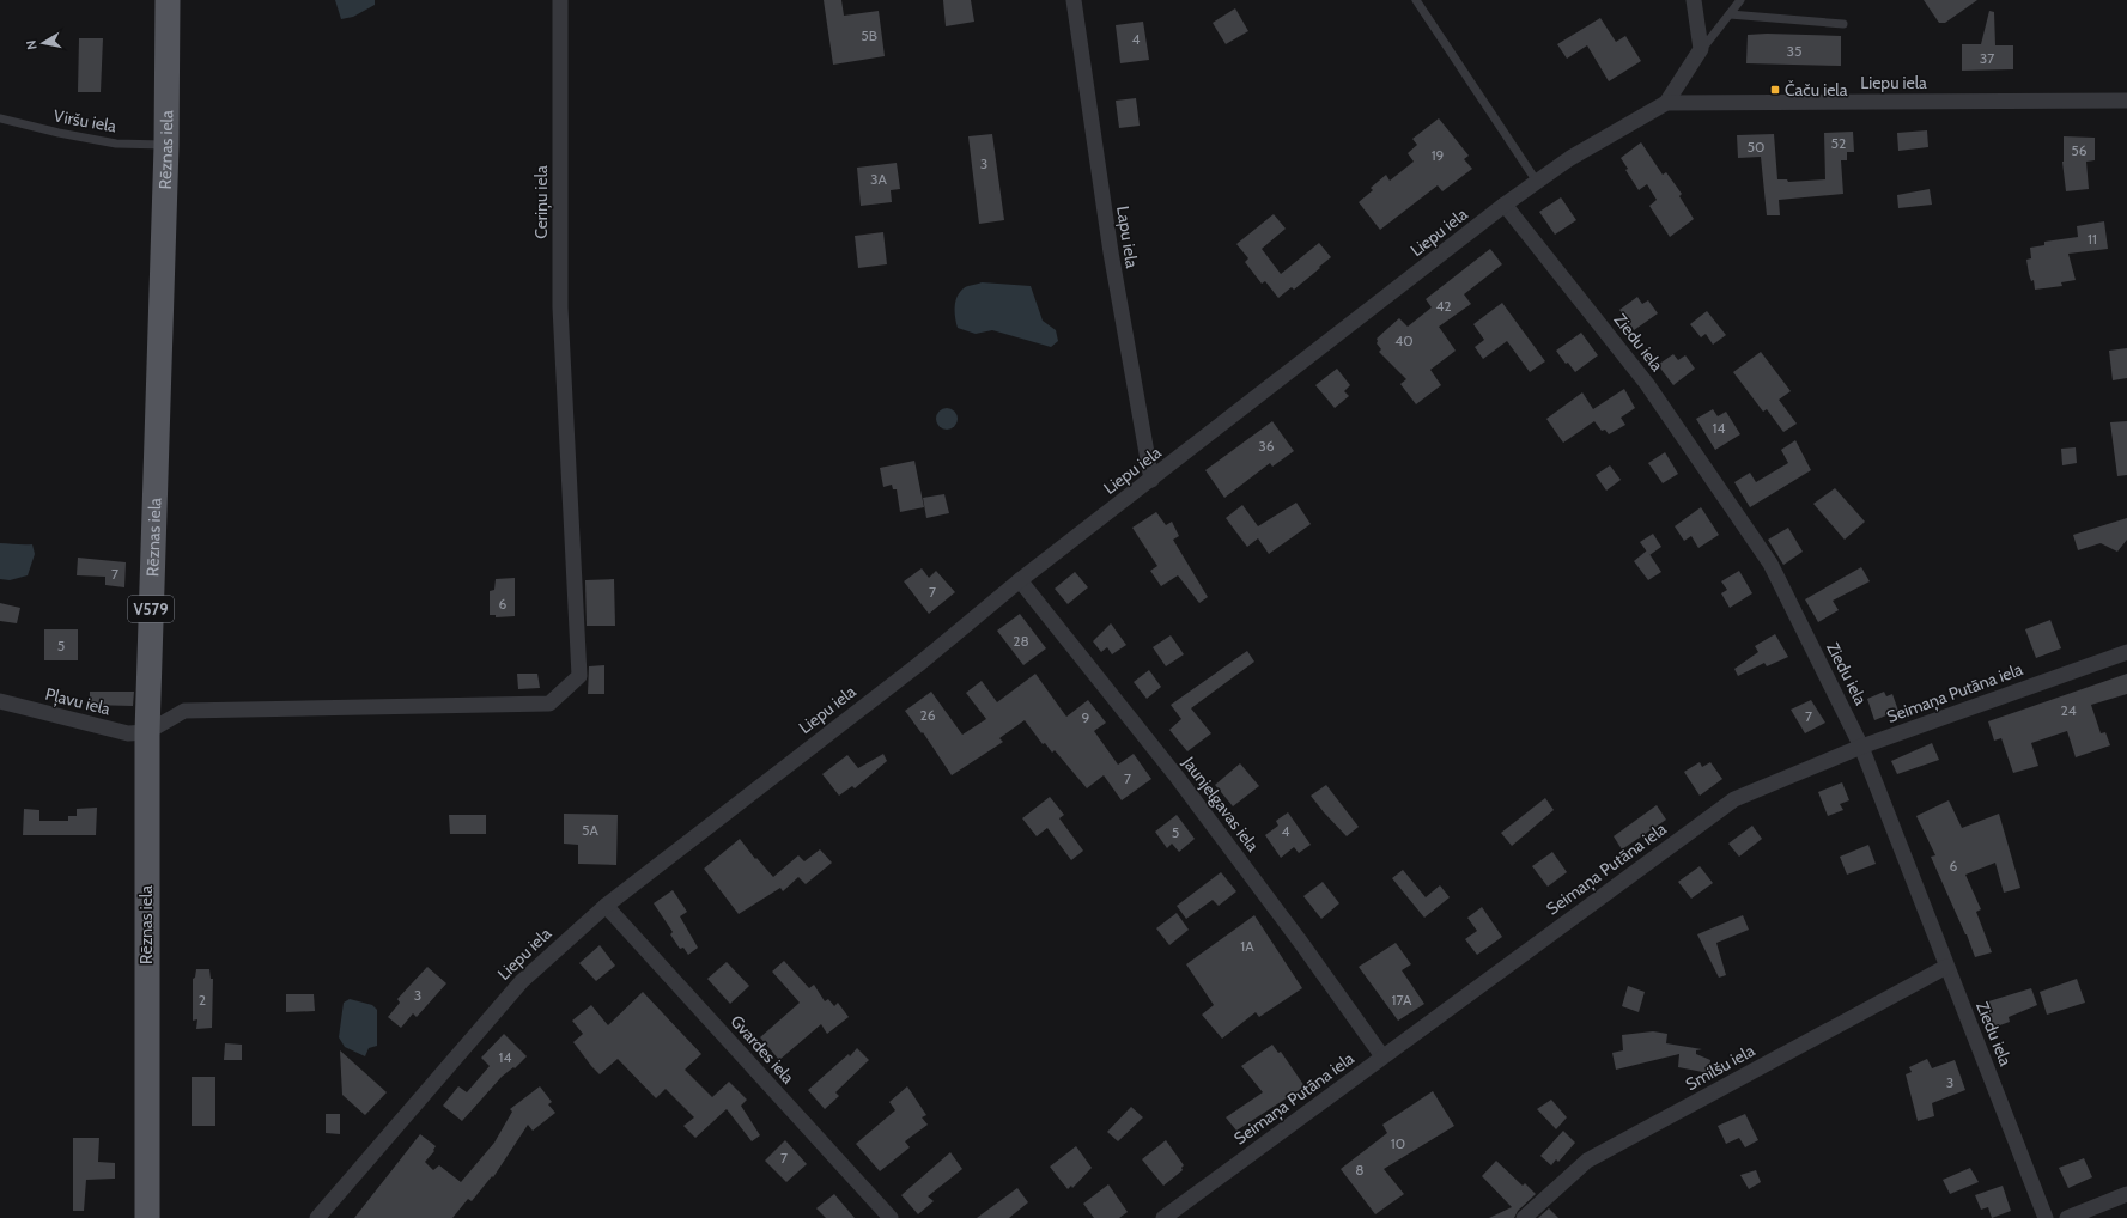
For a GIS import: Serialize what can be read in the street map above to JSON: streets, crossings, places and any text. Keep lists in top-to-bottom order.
{
  "streets": {
    "main road": ["Rēznas iela", "V579"],
    "street": [
      "Liepu iela",
      "Ceriņu iela",
      "Lapu iela",
      "Ziedu iela",
      "Seimaņa Putāna iela",
      "Pļavu iela",
      "Jaunjelgavas iela",
      "Gvardes iela",
      "Smilšu iela"
    ],
    "lane": ["Viršu iela"]
  },
  "crossings": [
    ["Liepu iela", "Lapu iela"],
    ["Liepu iela", "Ziedu iela"],
    ["Liepu iela", "Jaunjelgavas iela"],
    ["Liepu iela", "Gvardes iela"],
    ["Viršu iela", "Rēznas iela"],
    ["Rēznas iela", "Ceriņu iela"],
    ["Rēznas iela", "Pļavu iela"],
    ["Ceriņu iela", "Pļavu iela"],
    ["Ziedu iela", "Seimaņa Putāna iela"],
    ["Ziedu iela", "Smilšu iela"],
    ["Seimaņa Putāna iela", "Jaunjelgavas iela"]
  ],
  "places": {
    "transit": ["Čaču iela"]
  },
  "house_numbers": [
    "5B",
    "4",
    "35",
    "37",
    "52",
    "50",
    "56",
    "19",
    "3",
    "3A",
    "11",
    "42",
    "40",
    "14",
    "36",
    "7",
    "7",
    "6",
    "28",
    "5",
    "24",
    "26",
    "7",
    "9",
    "7",
    "5A",
    "4",
    "5",
    "6",
    "1A",
    "3",
    "2",
    "17A",
    "14",
    "3",
    "10",
    "7",
    "8"
  ],
  "north": "left"
}
